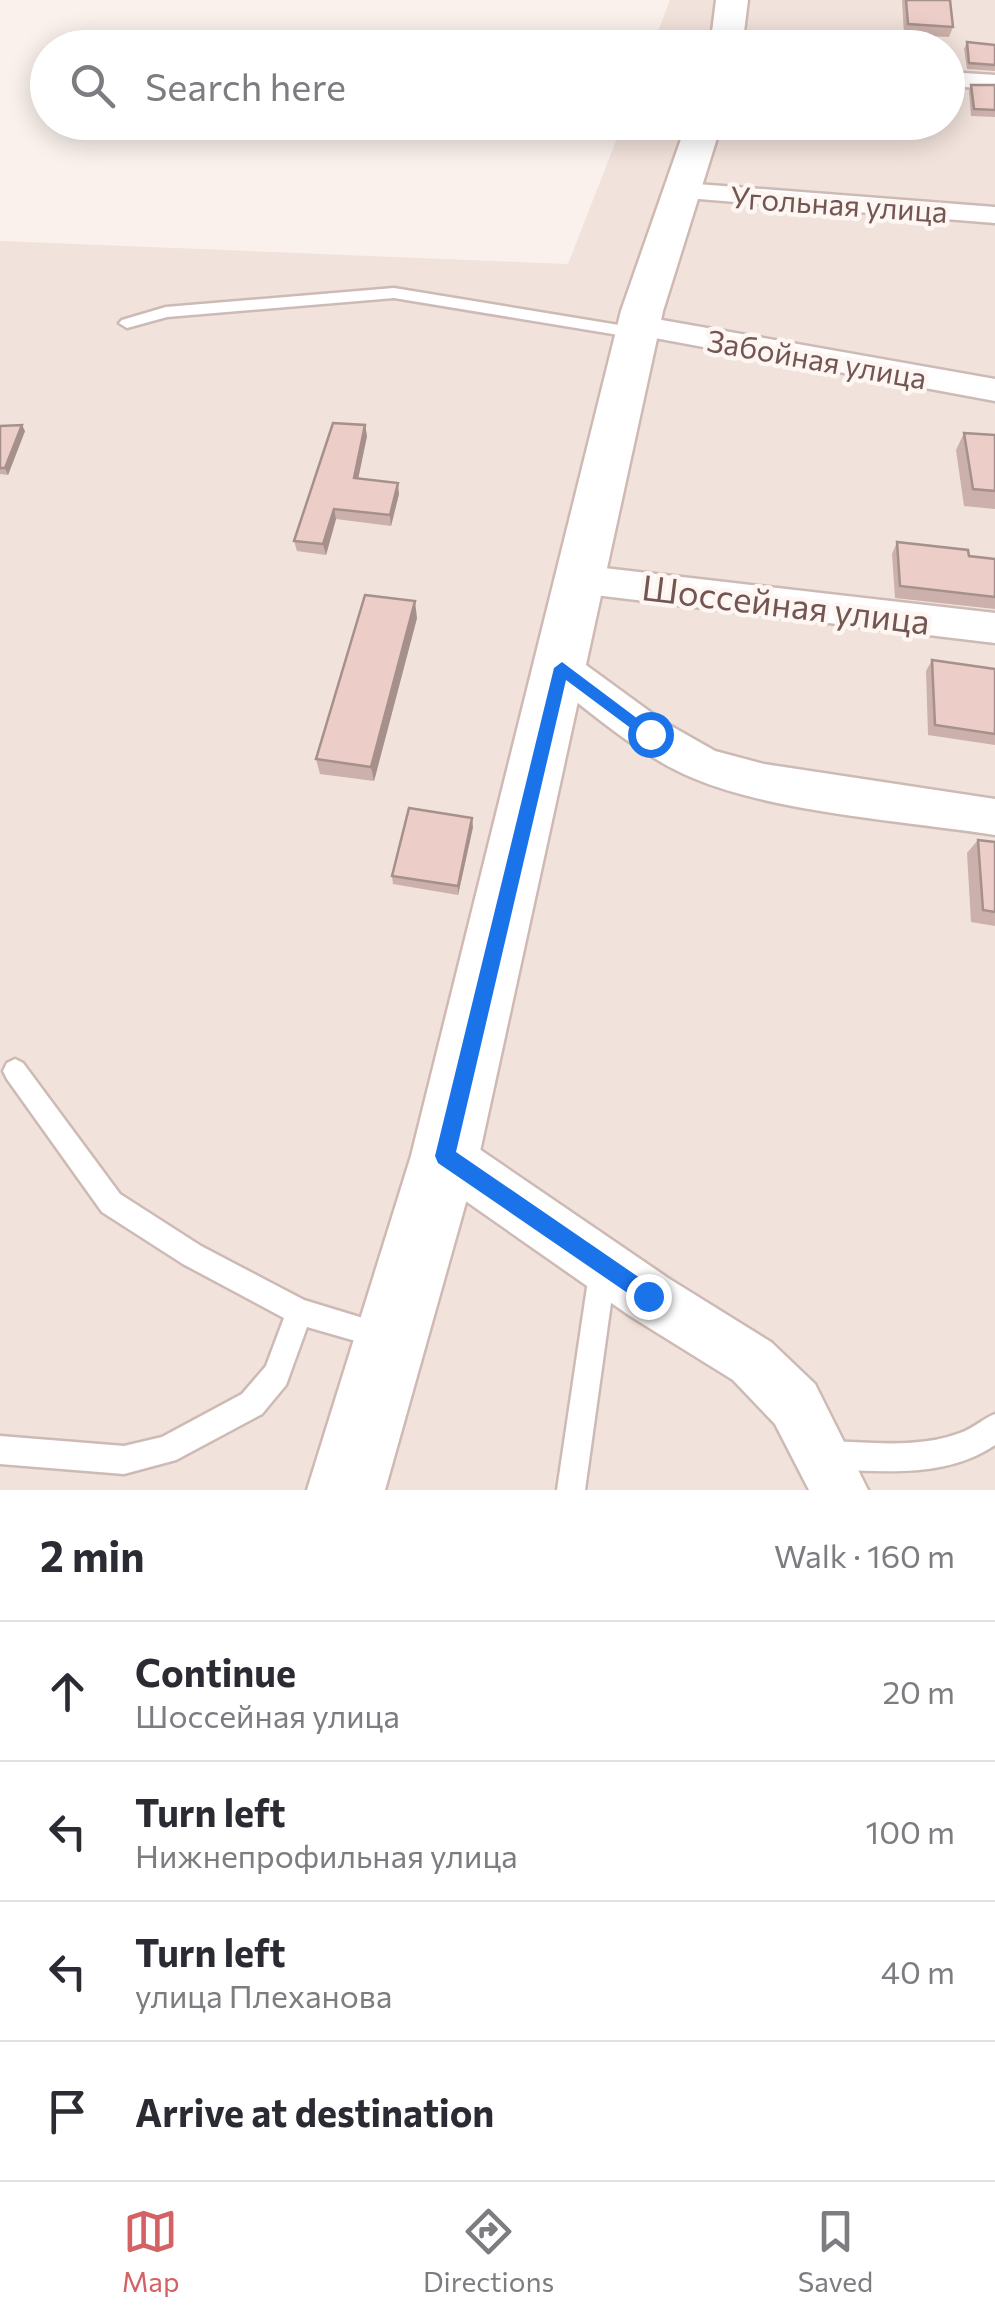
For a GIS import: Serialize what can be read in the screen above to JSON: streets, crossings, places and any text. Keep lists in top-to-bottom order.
{
  "streets": {
    "street": ["Угольная улица", "Забойная улица", "Шоссейная улица"]
  },
  "page": {
    "search": "Search here",
    "heading": ["2 min", "Walk · 160 m"],
    "list": [
      ["Continue", "Шоссейная улица", "20 m"],
      ["Turn left", "Нижнепрофильная улица", "100 m"],
      ["Turn left", "улица Плеханова", "40 m"],
      "Arrive at destination"
    ],
    "nav": ["Map", "Directions", "Saved"]
  }
}
